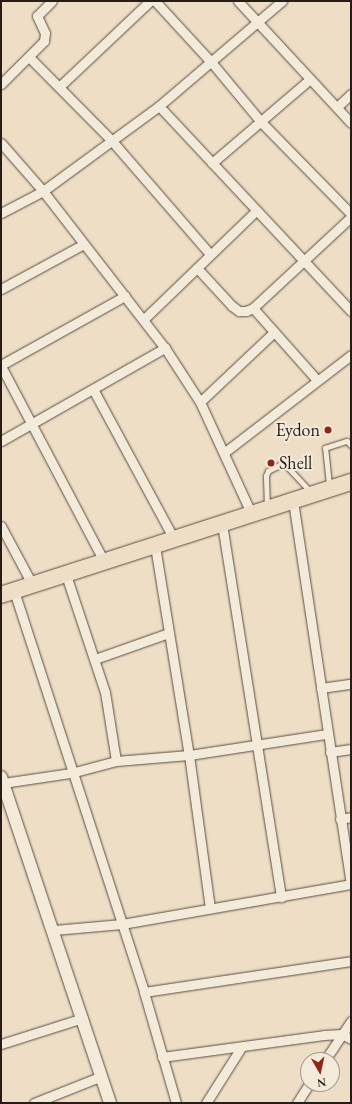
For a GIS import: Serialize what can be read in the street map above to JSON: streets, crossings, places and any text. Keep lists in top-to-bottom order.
{
  "places": ["Eydon", "Shell"],
  "north": "bottom"
}
